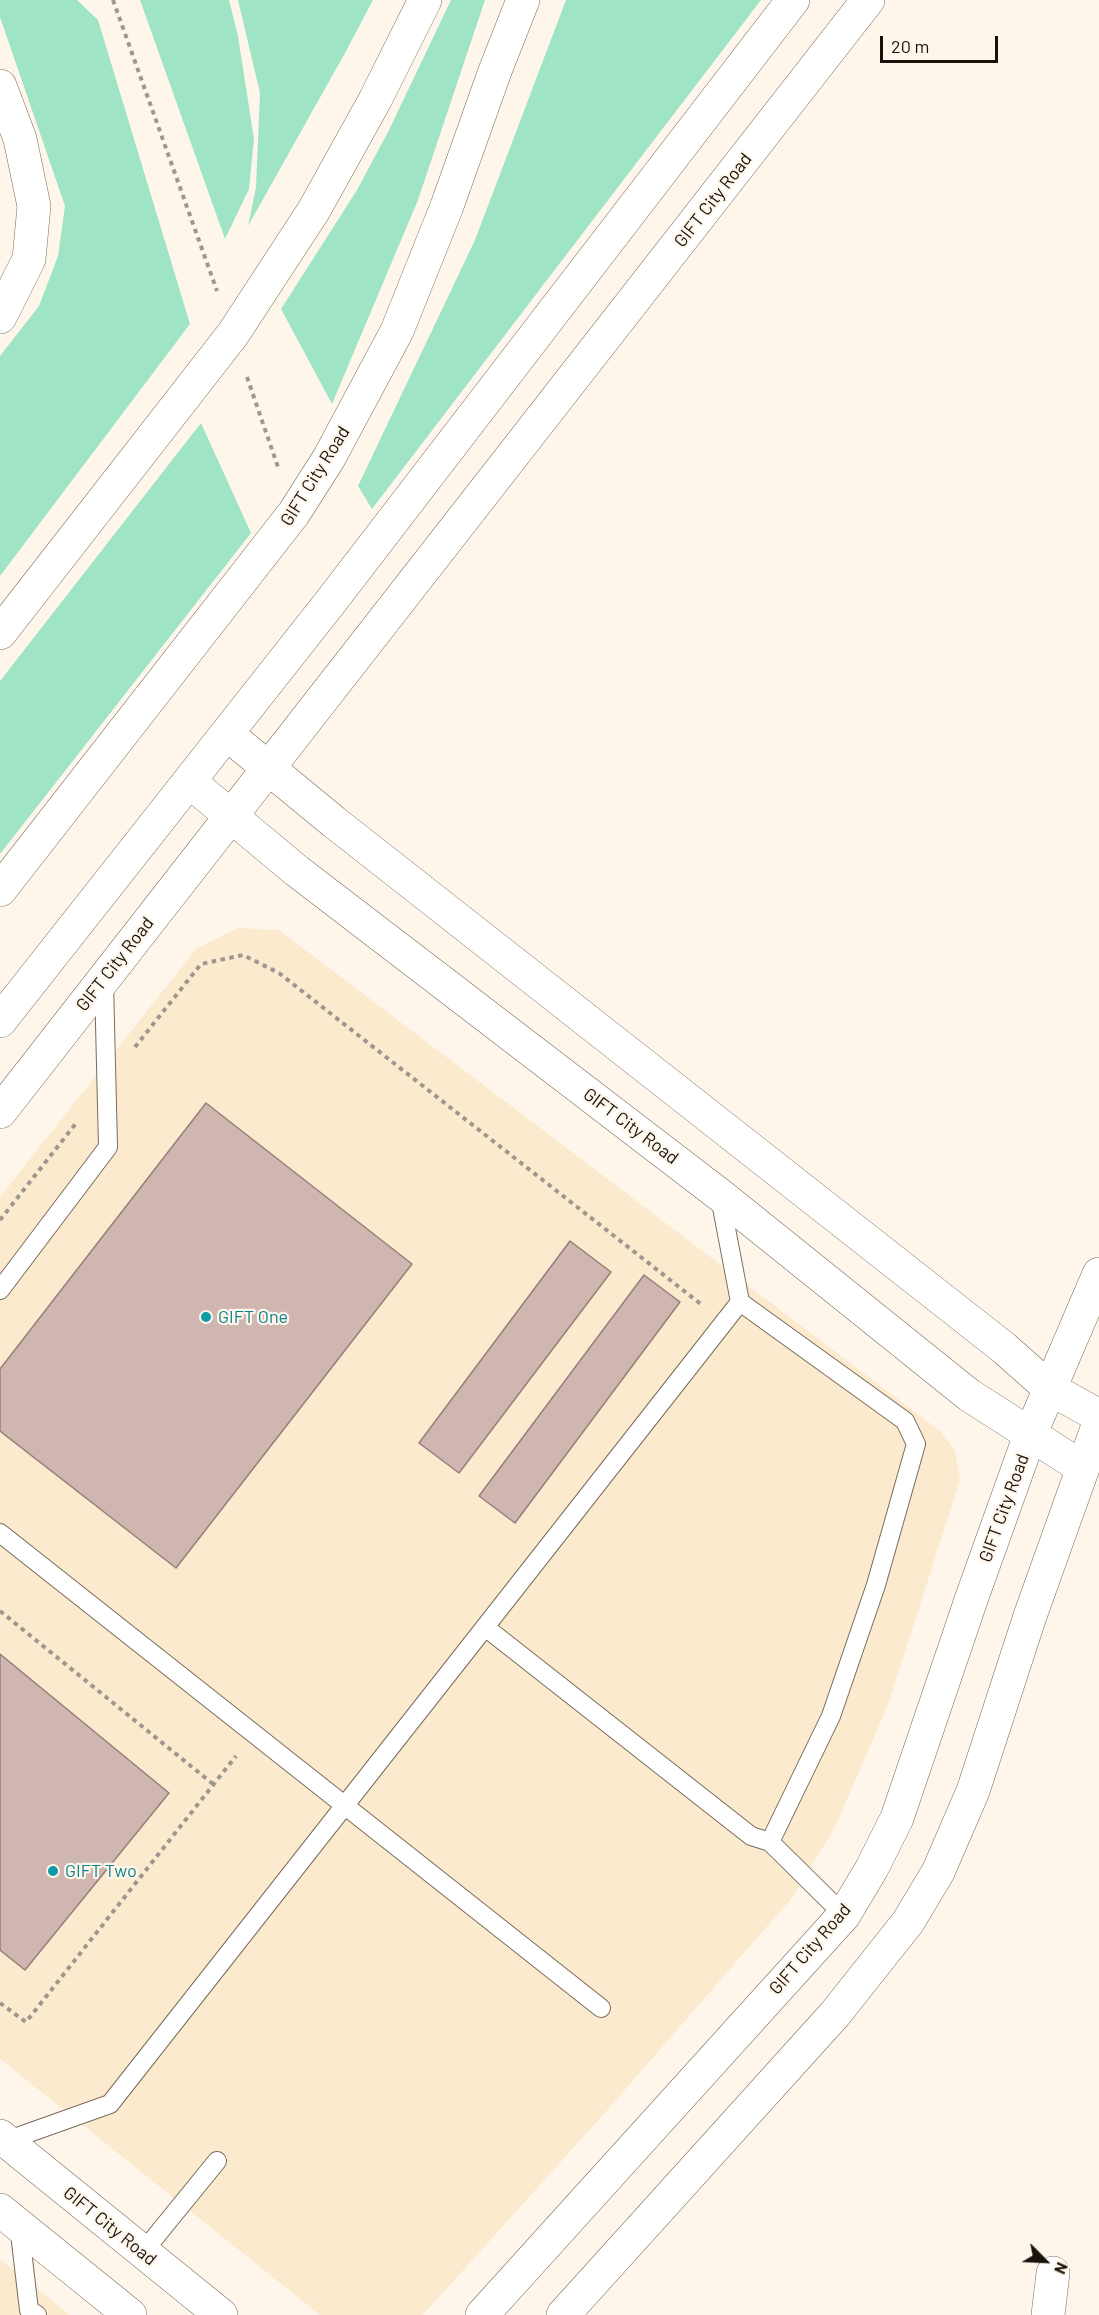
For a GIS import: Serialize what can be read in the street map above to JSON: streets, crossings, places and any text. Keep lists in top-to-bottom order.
{
  "streets": {
    "street": ["GIFT City Road"]
  },
  "places": ["GIFT One", "GIFT Two"],
  "scale_bar": "20 m",
  "north": "bottom right"
}
